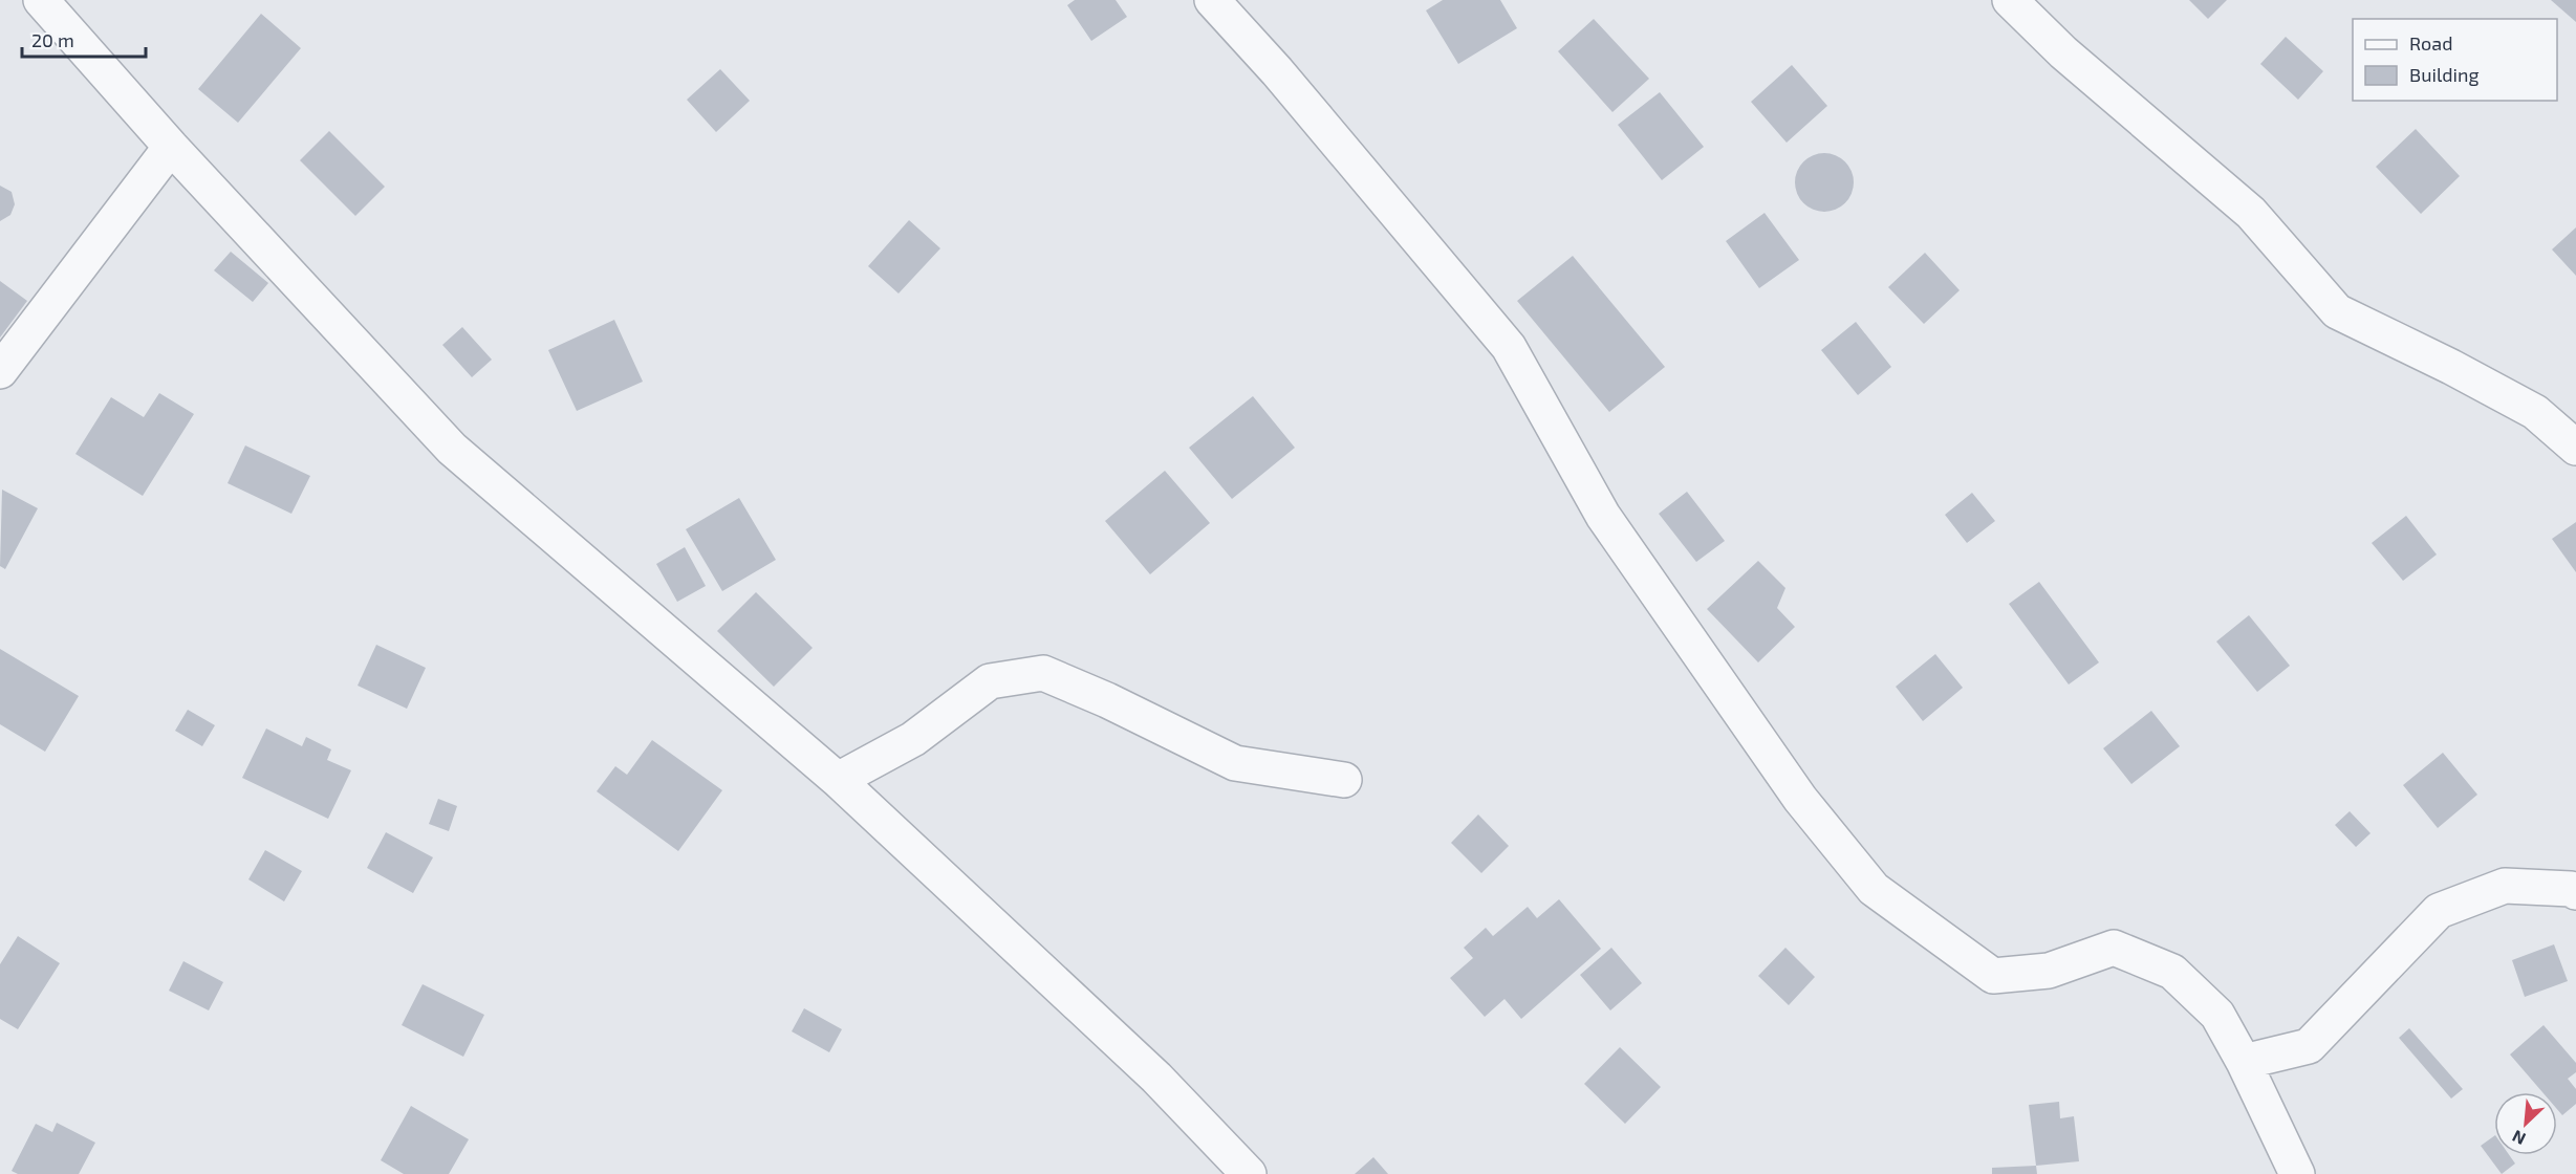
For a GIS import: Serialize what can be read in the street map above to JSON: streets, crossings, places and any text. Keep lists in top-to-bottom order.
{
  "legend": ["Road", "Building"],
  "scale_bar": "20 m",
  "north": "bottom left"
}
